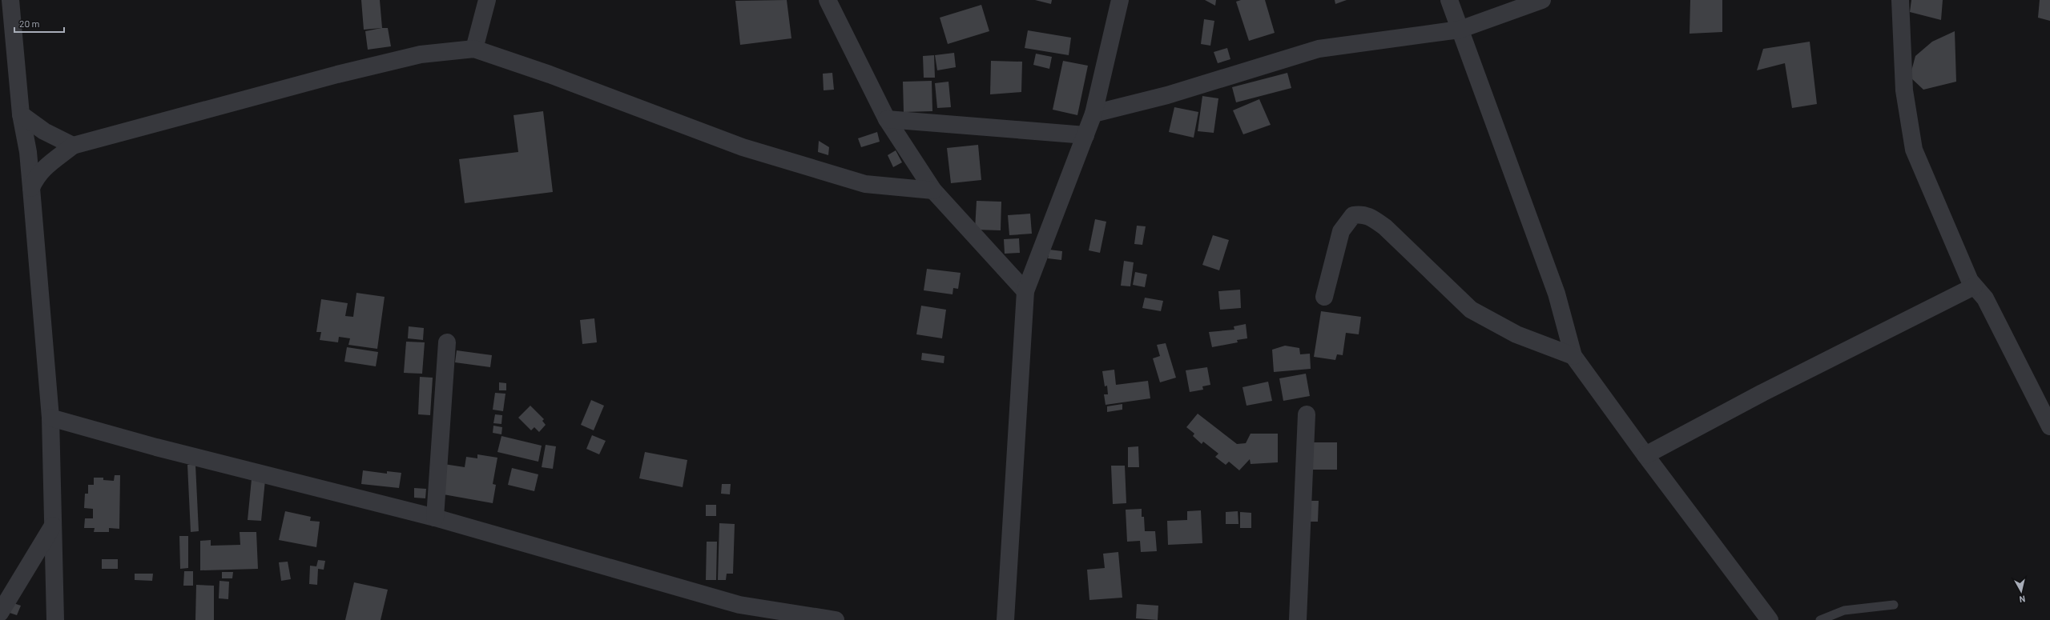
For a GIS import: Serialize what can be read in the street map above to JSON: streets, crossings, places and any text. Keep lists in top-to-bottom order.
{
  "scale_bar": "20 m",
  "north": "bottom"
}
